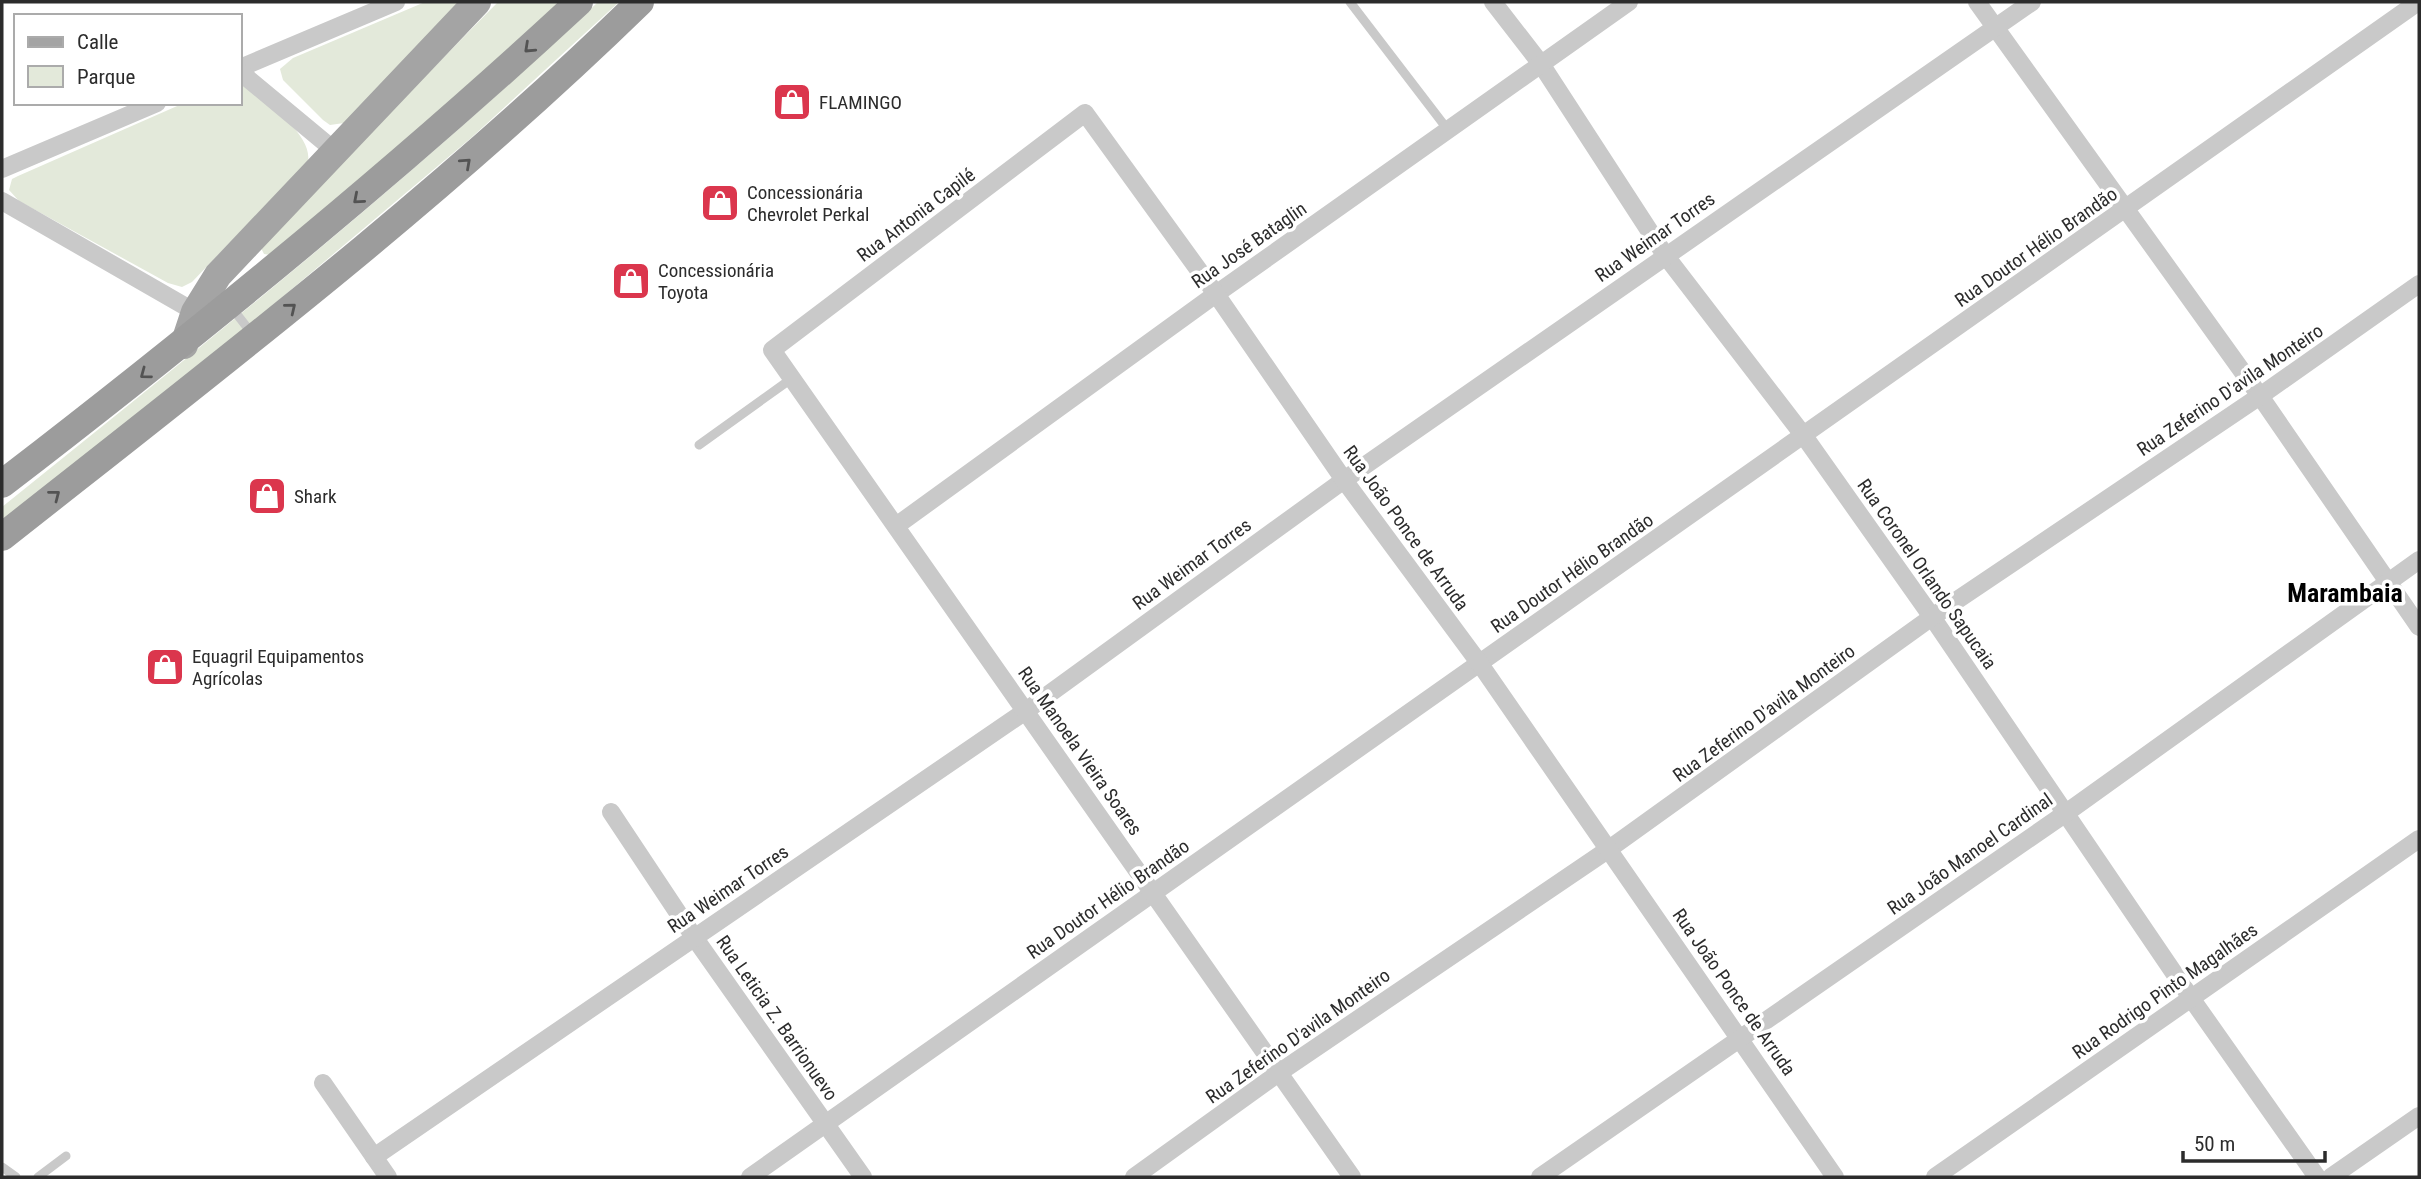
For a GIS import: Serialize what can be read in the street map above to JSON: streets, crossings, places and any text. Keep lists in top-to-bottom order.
{
  "streets": {
    "street": [
      "Rua Antonia Capilé",
      "Rua Weimar Torres",
      "Rua José Bataglin",
      "Rua Doutor Hélio Brandão",
      "Rua Zeferino D'avila Monteiro",
      "Rua João Ponce de Arruda",
      "Rua Coronel Orlando Sapucaia",
      "Rua Manoela Vieira Soares",
      "Rua João Manoel Cardinal",
      "Rua Rodrigo Pinto Magalhães",
      "Rua Leticia Z. Barrionuevo"
    ]
  },
  "crossings": [
    ["Rua Antonia Capilé", "Rua João Ponce de Arruda"],
    ["Rua Antonia Capilé", "Rua Manoela Vieira Soares"],
    ["Rua Weimar Torres", "Rua João Ponce de Arruda"],
    ["Rua Weimar Torres", "Rua Coronel Orlando Sapucaia"],
    ["Rua Weimar Torres", "Rua Manoela Vieira Soares"],
    ["Rua Weimar Torres", "Rua Leticia Z. Barrionuevo"],
    ["Rua José Bataglin", "Rua João Ponce de Arruda"],
    ["Rua José Bataglin", "Rua Coronel Orlando Sapucaia"],
    ["Rua José Bataglin", "Rua Manoela Vieira Soares"],
    ["Rua Doutor Hélio Brandão", "Rua João Ponce de Arruda"],
    ["Rua Doutor Hélio Brandão", "Rua Coronel Orlando Sapucaia"],
    ["Rua Doutor Hélio Brandão", "Rua Manoela Vieira Soares"],
    ["Rua Doutor Hélio Brandão", "Rua Leticia Z. Barrionuevo"],
    ["Rua Zeferino D'avila Monteiro", "Rua João Ponce de Arruda"],
    ["Rua Zeferino D'avila Monteiro", "Rua Coronel Orlando Sapucaia"],
    ["Rua Zeferino D'avila Monteiro", "Rua Manoela Vieira Soares"],
    ["Rua João Ponce de Arruda", "Rua João Manoel Cardinal"],
    ["Rua Coronel Orlando Sapucaia", "Rua João Manoel Cardinal"],
    ["Rua Coronel Orlando Sapucaia", "Rua Rodrigo Pinto Magalhães"]
  ],
  "districts": ["Marambaia"],
  "places": {
    "shop": [
      "FLAMINGO",
      "Concessionária Chevrolet Perkal",
      "Concessionária Toyota",
      "Shark",
      "Equagril Equipamentos Agrícolas"
    ]
  },
  "legend": ["Calle", "Parque"],
  "scale_bar": "50 m"
}
